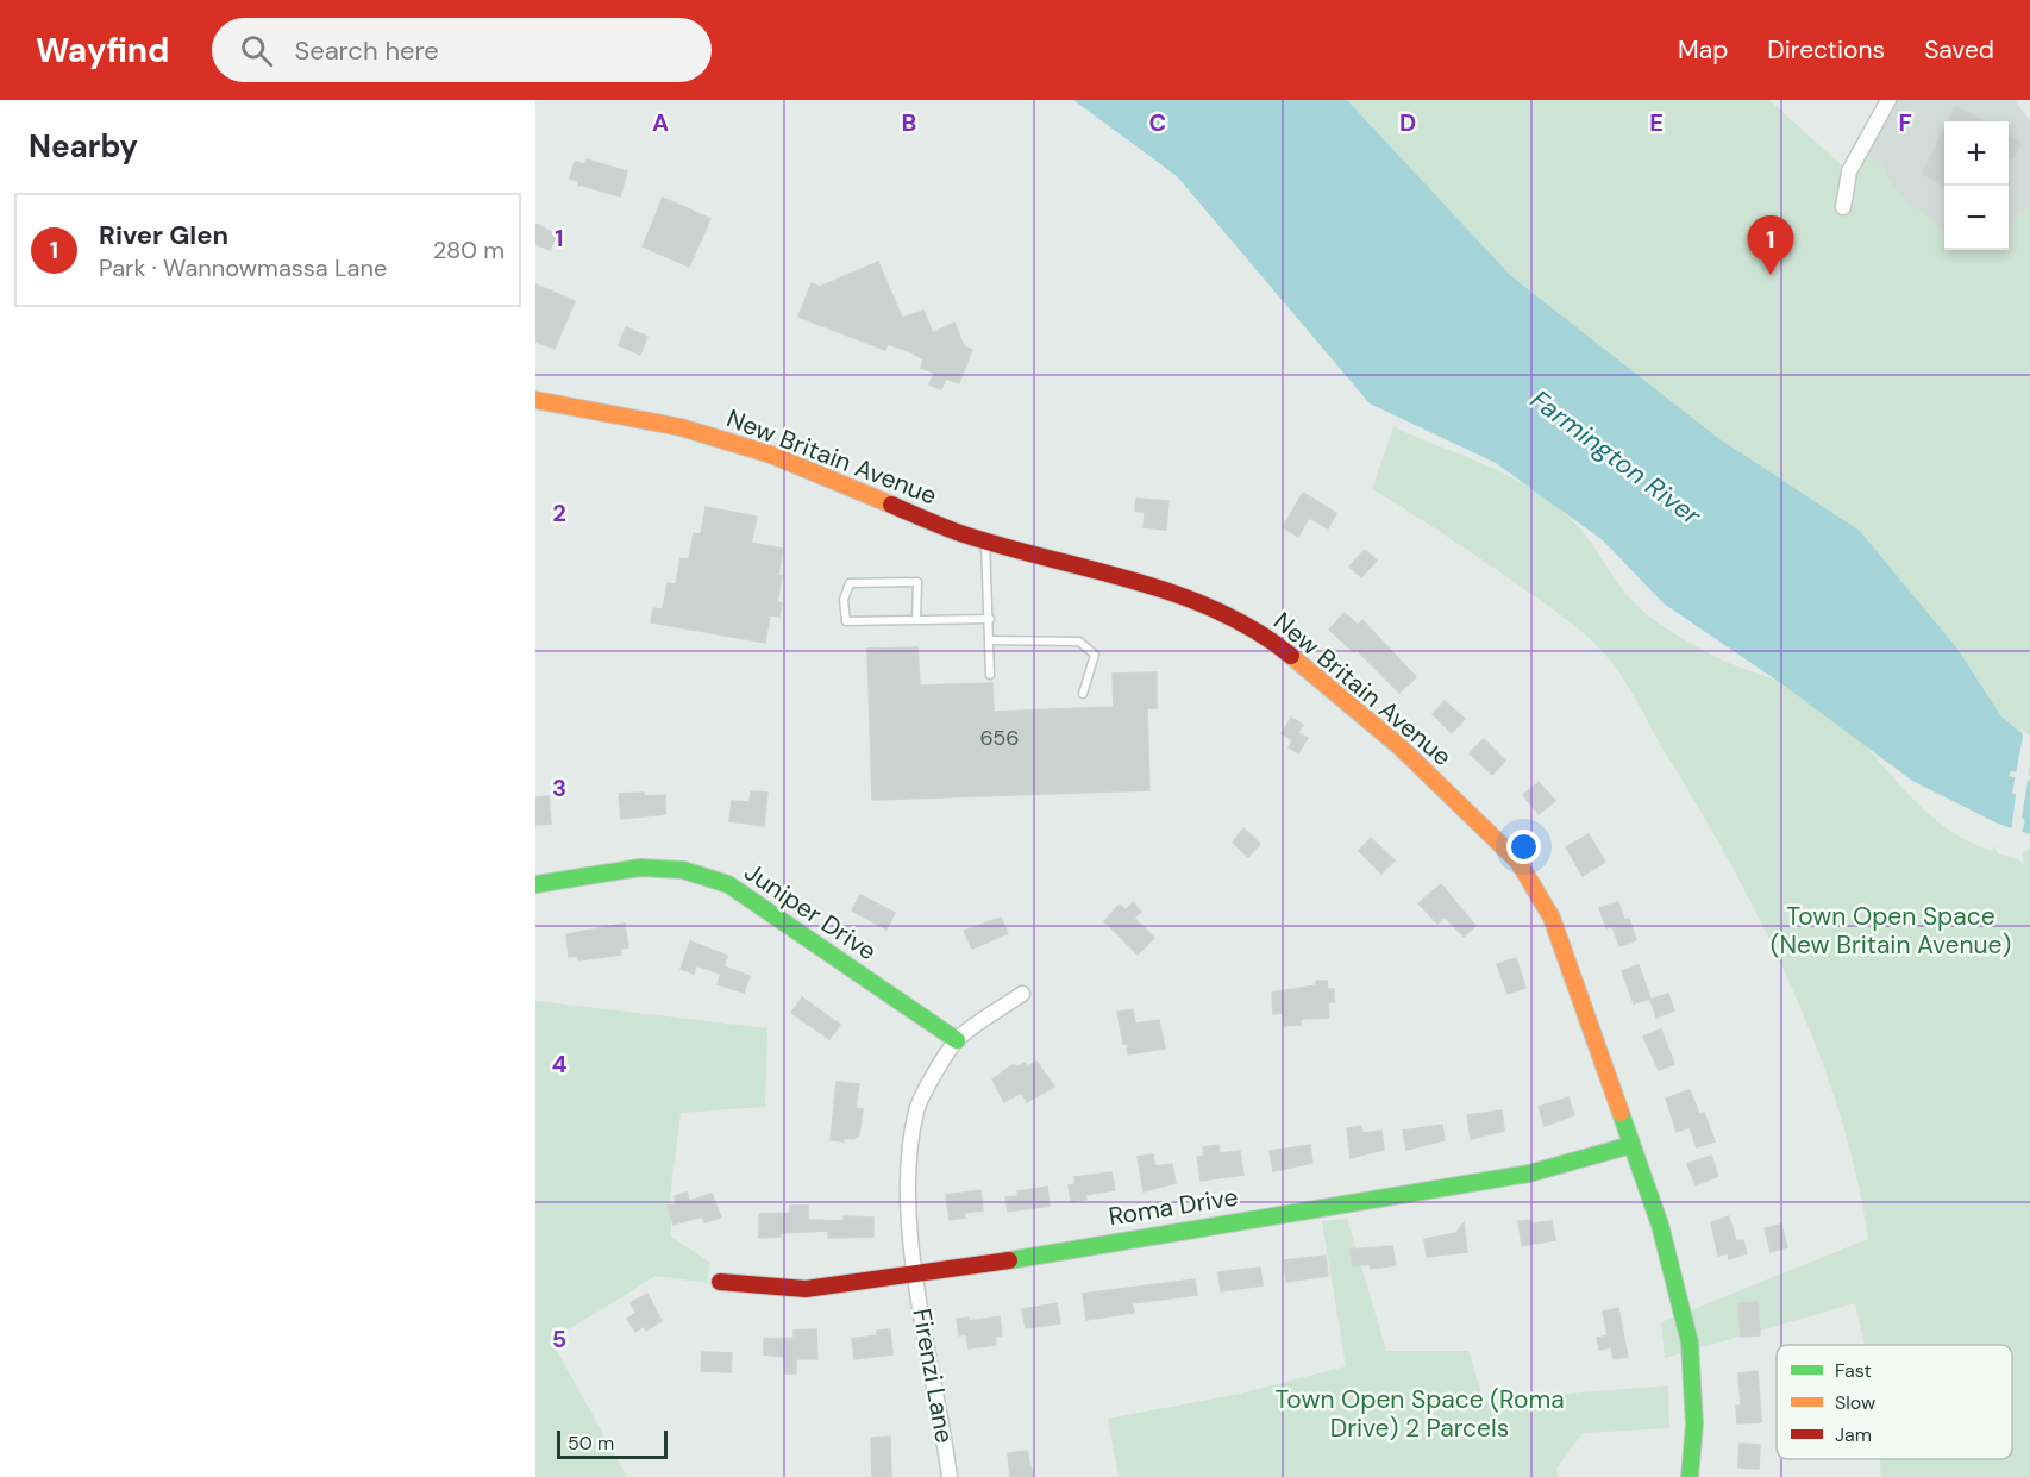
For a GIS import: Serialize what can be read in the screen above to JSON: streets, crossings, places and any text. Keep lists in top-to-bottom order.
{
  "streets": {
    "street": [
      "New Britain Avenue",
      "Juniper Drive",
      "Roma Drive",
      "Firenzi Lane"
    ]
  },
  "crossings": [
    ["New Britain Avenue", "Roma Drive"],
    ["Juniper Drive", "Firenzi Lane"],
    ["Roma Drive", "Firenzi Lane"]
  ],
  "water": ["Farmington River"],
  "parks": ["Town Open Space (New Britain Avenue)", "Town Open Space (Roma Drive) 2 Parcels"],
  "house_numbers": ["656"],
  "legend": ["Fast", "Slow", "Jam"],
  "scale_bar": "50 m",
  "page": {
    "header": "Wayfind",
    "search": "Search here",
    "nav": ["Map", "Directions", "Saved"],
    "heading": "Nearby",
    "map_buttons": ["+", "−"],
    "list": [
      {
        "mark": "1",
        "name": "River Glen",
        "note": "Park · Wannowmassa Lane",
        "value": "280 m"
      }
    ],
    "pins": "1",
    "scale": "50 m"
  },
  "grid": {
    "columns": [
      "A",
      "B",
      "C",
      "D",
      "E",
      "F"
    ],
    "rows": [
      "1",
      "2",
      "3",
      "4",
      "5"
    ]
  }
}
